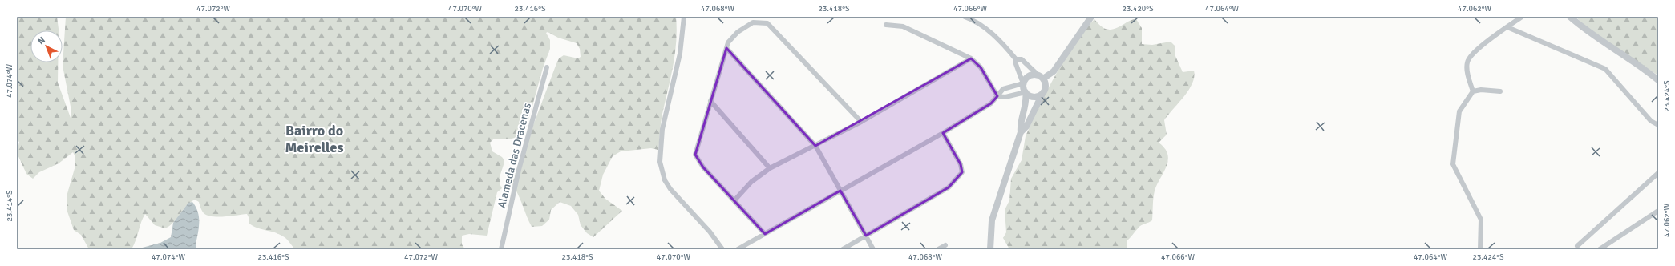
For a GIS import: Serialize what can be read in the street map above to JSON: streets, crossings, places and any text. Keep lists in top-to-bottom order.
{
  "streets": {
    "street": ["Alameda das Dracenas"]
  },
  "districts": ["Bairro do Meirelles"],
  "north": "top left",
  "coordinates": [
    "47.072°W",
    "47.070°W",
    "23.416°S",
    "47.068°W",
    "23.418°S",
    "47.066°W",
    "23.420°S",
    "47.064°W",
    "47.062°W",
    "47.074°W",
    "23.424°S",
    "23.414°S"
  ]
}
